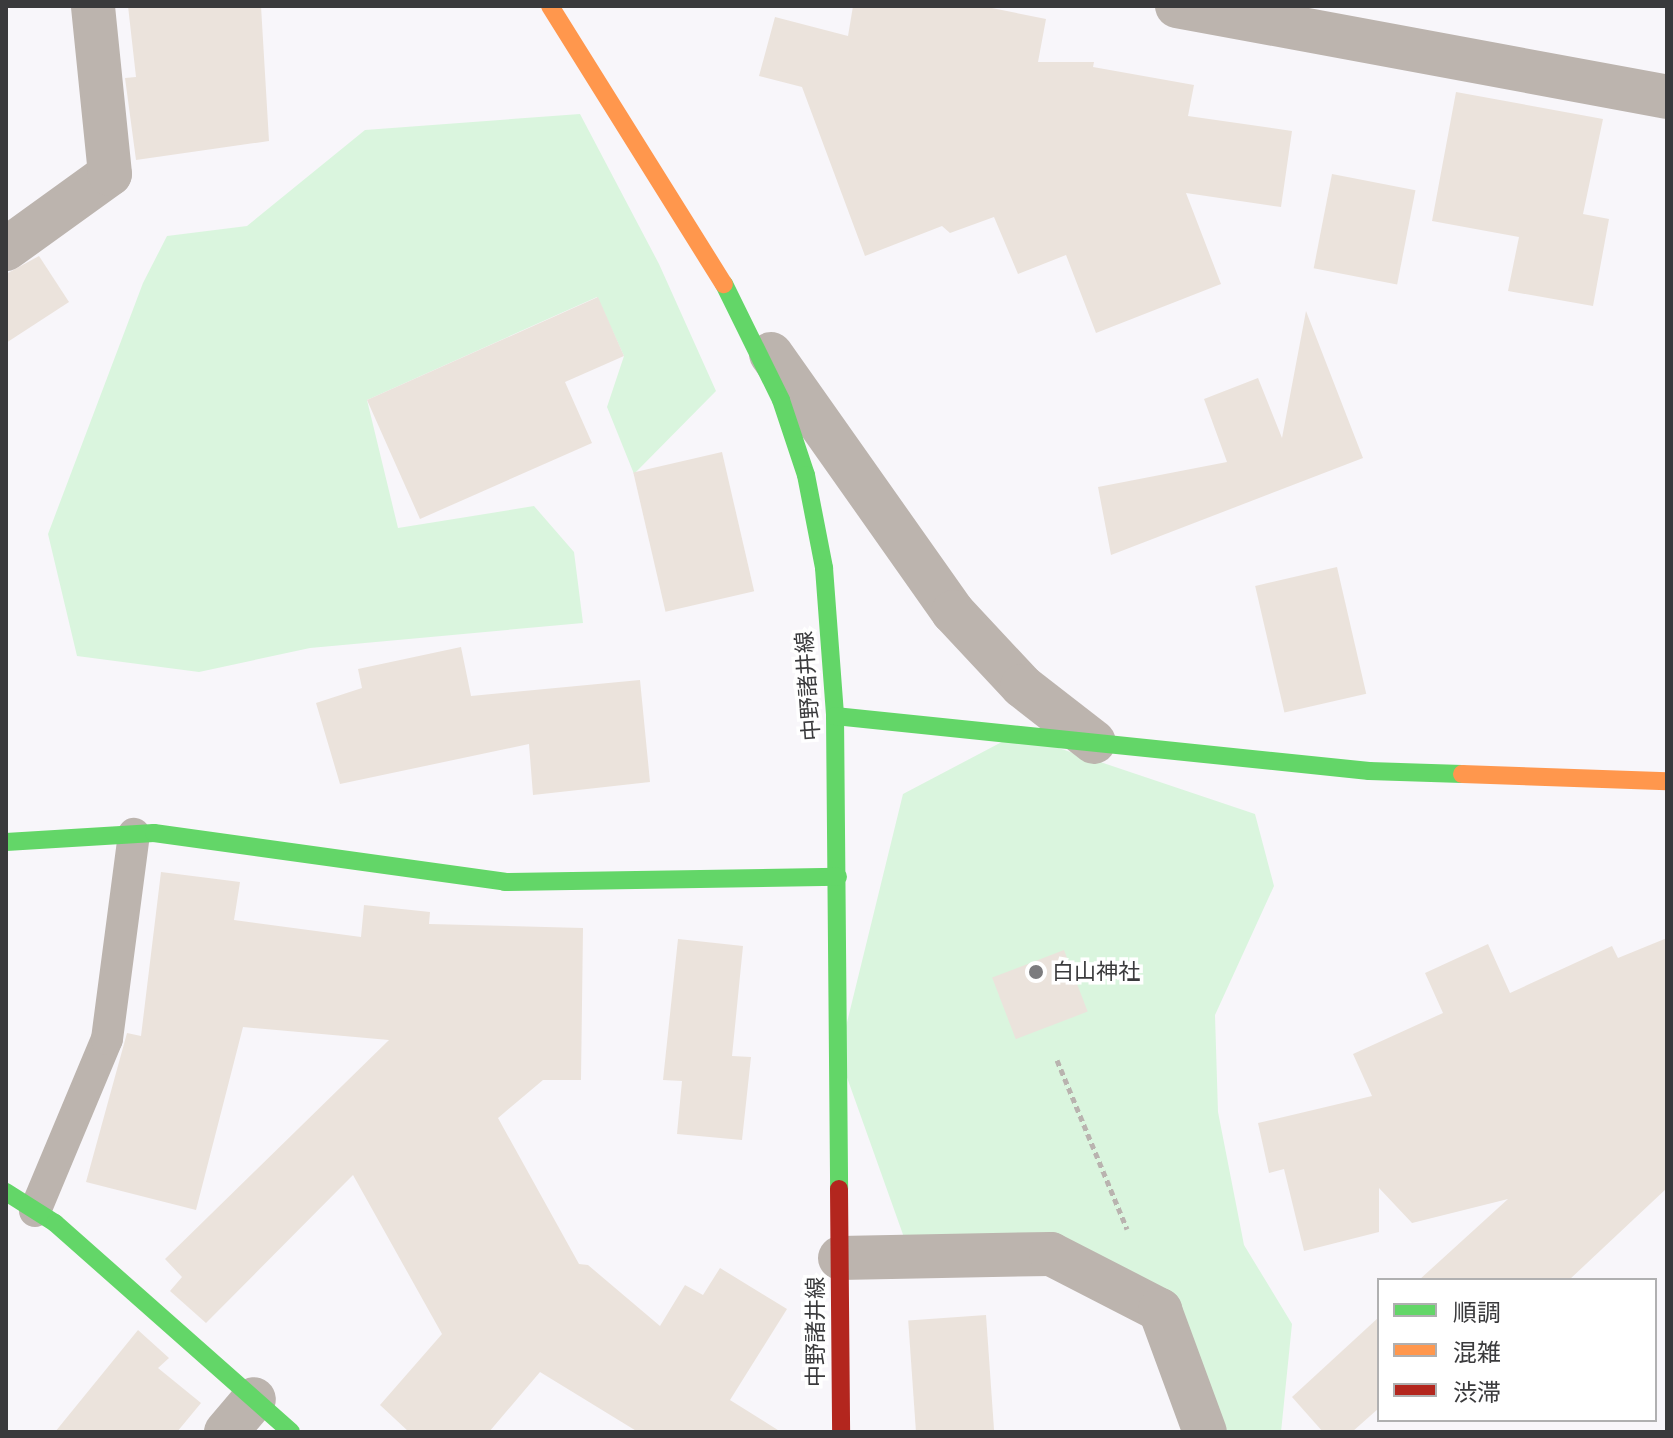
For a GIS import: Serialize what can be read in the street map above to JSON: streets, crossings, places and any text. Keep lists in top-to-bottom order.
{
  "streets": {
    "street": ["中野諸井線"]
  },
  "places": ["白山神社"],
  "legend": ["順調", "混雑", "渋滞"]
}
